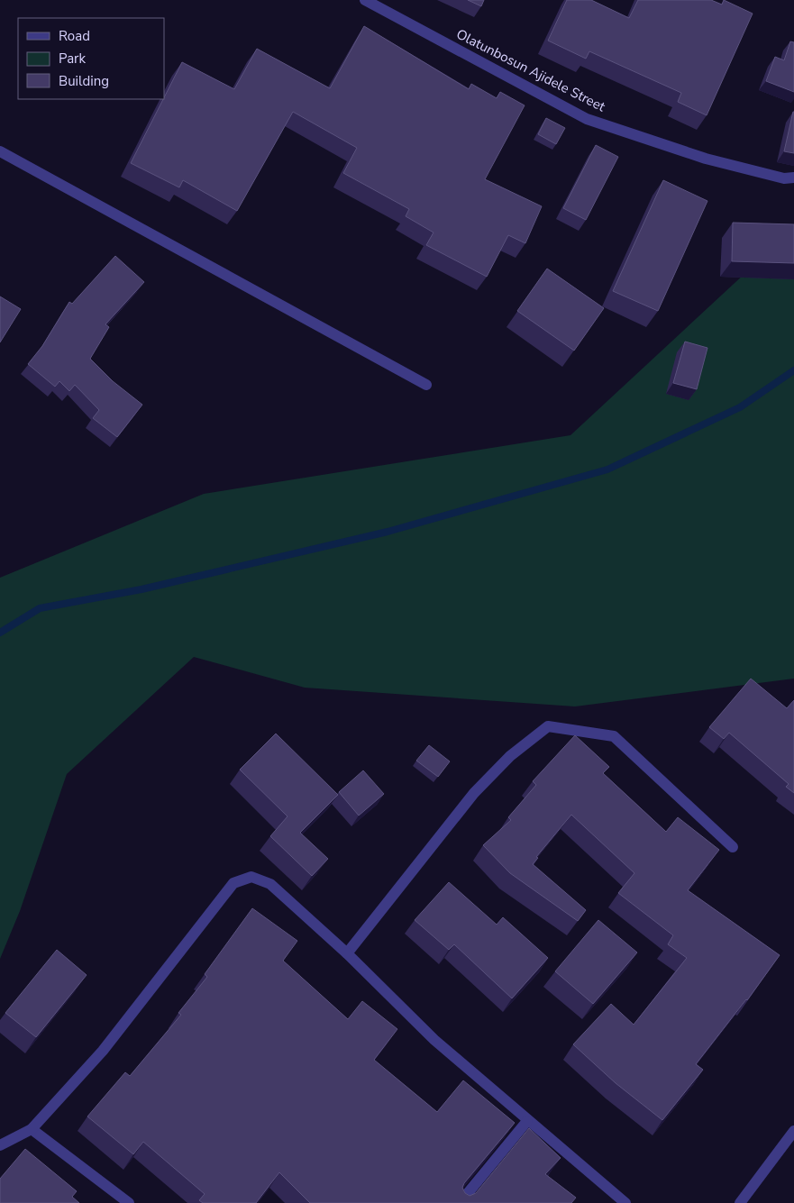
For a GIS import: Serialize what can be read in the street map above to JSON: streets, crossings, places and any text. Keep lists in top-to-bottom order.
{
  "streets": {
    "street": ["Olatunbosun Ajidele Street"]
  },
  "legend": ["Road", "Park", "Building"]
}
